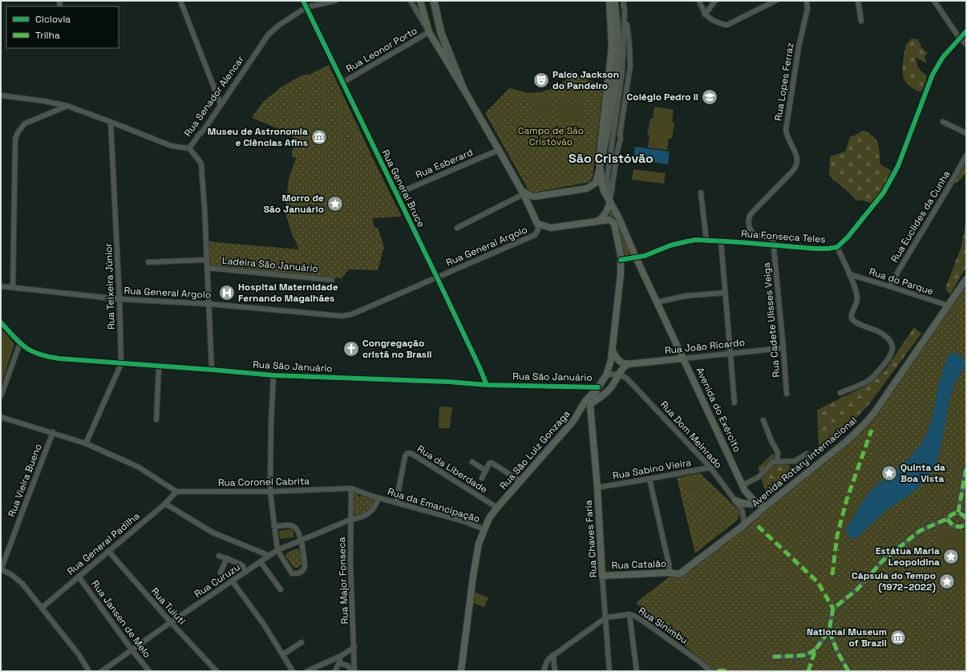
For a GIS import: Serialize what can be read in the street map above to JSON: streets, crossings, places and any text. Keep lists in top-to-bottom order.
{
  "streets": {
    "main road": [
      "Rua João Ricardo",
      "Avenida do Exército",
      "Rua São Luiz Gonzaga",
      "Avenida Rotary Internacional",
      "Rua Chaves Faria",
      "Rua Catalão"
    ],
    "street": [
      "Rua Leonor Porto",
      "Rua Lopes Ferraz",
      "Rua Senador Alencar",
      "Rua Esberard",
      "Rua General Bruce",
      "Rua Euclides da Cunha",
      "Rua Fonseca Teles",
      "Rua General Argolo",
      "Ladeira São Januário",
      "Rua do Parque",
      "Rua Teixeira Júnior",
      "Rua Cadete Ulisses Veiga",
      "Rua São Januário",
      "Rua Dom Meinrado",
      "Rua da Liberdade",
      "Rua Sabino Vieira",
      "Rua Vieira Bueno",
      "Rua Coronel Cabrita",
      "Rua da Emancipação",
      "Rua General Padilha",
      "Rua Curuzu",
      "Rua Major Fonseca",
      "Rua Tuiuti",
      "Rua Jansen de Melo",
      "Rua Sinimbu"
    ]
  },
  "crossings": [
    ["Rua Leonor Porto", "Rua General Bruce"],
    ["Rua Lopes Ferraz", "Rua Fonseca Teles"],
    ["Rua Lopes Ferraz", "Rua Cadete Ulisses Veiga"],
    ["Rua Senador Alencar", "Rua General Bruce"],
    ["Rua Senador Alencar", "Rua Teixeira Júnior"],
    ["Rua Esberard", "Rua General Bruce"],
    ["Rua General Bruce", "Rua General Argolo"],
    ["Rua General Bruce", "Rua São Januário"],
    ["Rua Euclides da Cunha", "Rua do Parque"],
    ["Rua Fonseca Teles", "Rua Cadete Ulisses Veiga"],
    ["Rua Fonseca Teles", "Avenida do Exército"],
    ["Rua Fonseca Teles", "Rua São Luiz Gonzaga"],
    ["Rua General Argolo", "Rua Teixeira Júnior"],
    ["Rua do Parque", "Avenida Rotary Internacional"],
    ["Rua Teixeira Júnior", "Rua São Januário"],
    ["Rua Cadete Ulisses Veiga", "Rua João Ricardo"],
    ["Rua João Ricardo", "Avenida do Exército"],
    ["Rua São Januário", "Rua São Luiz Gonzaga"],
    ["Rua Dom Meinrado", "Avenida Rotary Internacional"],
    ["Rua Dom Meinrado", "Rua Sabino Vieira"],
    ["Rua São Luiz Gonzaga", "Rua da Liberdade"],
    ["Rua São Luiz Gonzaga", "Rua da Emancipação"],
    ["Avenida Rotary Internacional", "Rua Catalão"],
    ["Rua da Liberdade", "Rua da Emancipação"],
    ["Rua Sabino Vieira", "Rua Chaves Faria"],
    ["Rua Coronel Cabrita", "Rua da Emancipação"],
    ["Rua Coronel Cabrita", "Rua General Padilha"],
    ["Rua Coronel Cabrita", "Rua Major Fonseca"],
    ["Rua da Emancipação", "Rua Curuzu"],
    ["Rua da Emancipação", "Rua Major Fonseca"],
    ["Rua Chaves Faria", "Rua Catalão"],
    ["Rua Chaves Faria", "Rua Sinimbu"],
    ["Rua General Padilha", "Rua Tuiuti"],
    ["Rua General Padilha", "Rua Jansen de Melo"],
    ["Rua Curuzu", "Rua Major Fonseca"],
    ["Rua Curuzu", "Rua Tuiuti"],
    ["Rua Curuzu", "Rua Jansen de Melo"]
  ],
  "districts": ["São Cristóvão"],
  "parks": ["Campo de São Cristóvão"],
  "places": {
    "theatre": ["Palco Jackson do Pandeiro"],
    "school or university": ["Colégio Pedro II"],
    "museum": ["Museu de Astronomia e Ciências Afins", "National Museum of Brazil"],
    "place": [
      "Morro de São Januário",
      "Quinta da Boa Vista",
      "Estátua Maria Leopoldina",
      "Cápsula do Tempo (1972–2022)"
    ],
    "hospital": ["Hospital Maternidade Fernando Magalhães"],
    "church": ["Congregação cristã no Brasil"]
  },
  "legend": ["Ciclovia", "Trilha"]
}
